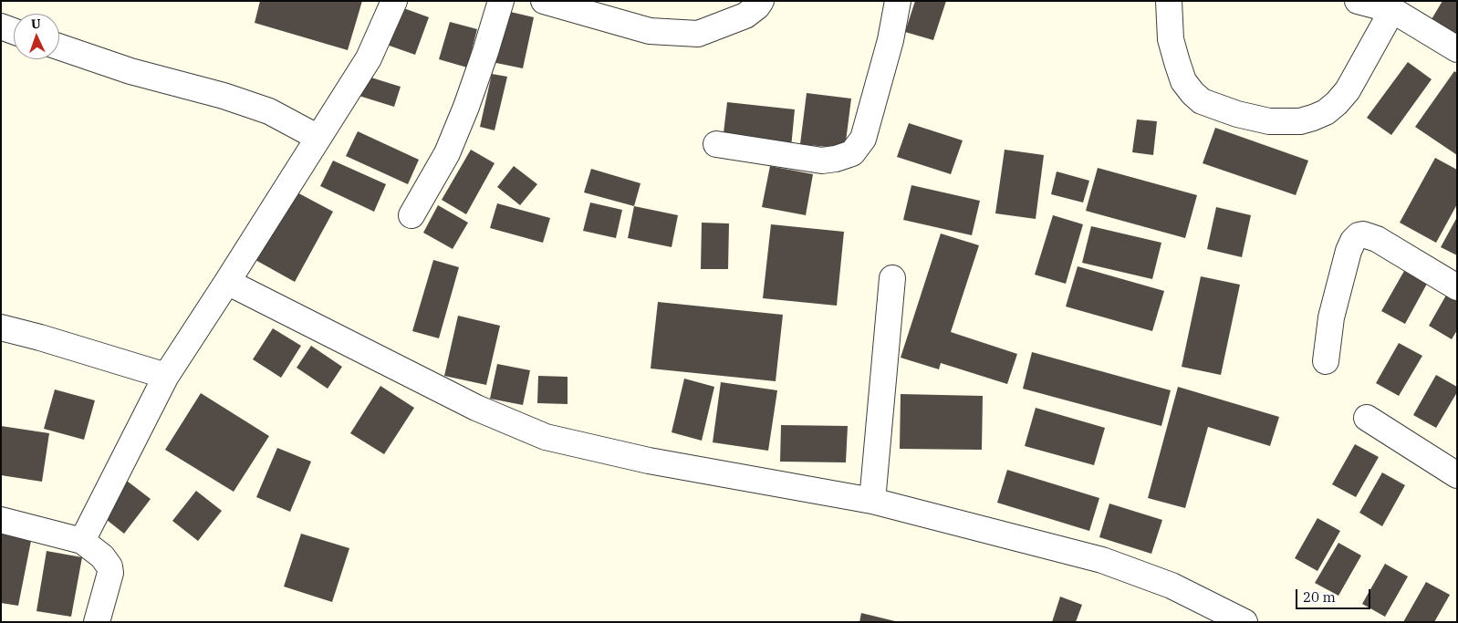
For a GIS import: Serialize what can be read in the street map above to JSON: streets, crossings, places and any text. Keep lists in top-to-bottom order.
{
  "scale_bar": "20 m",
  "north": "top"
}
